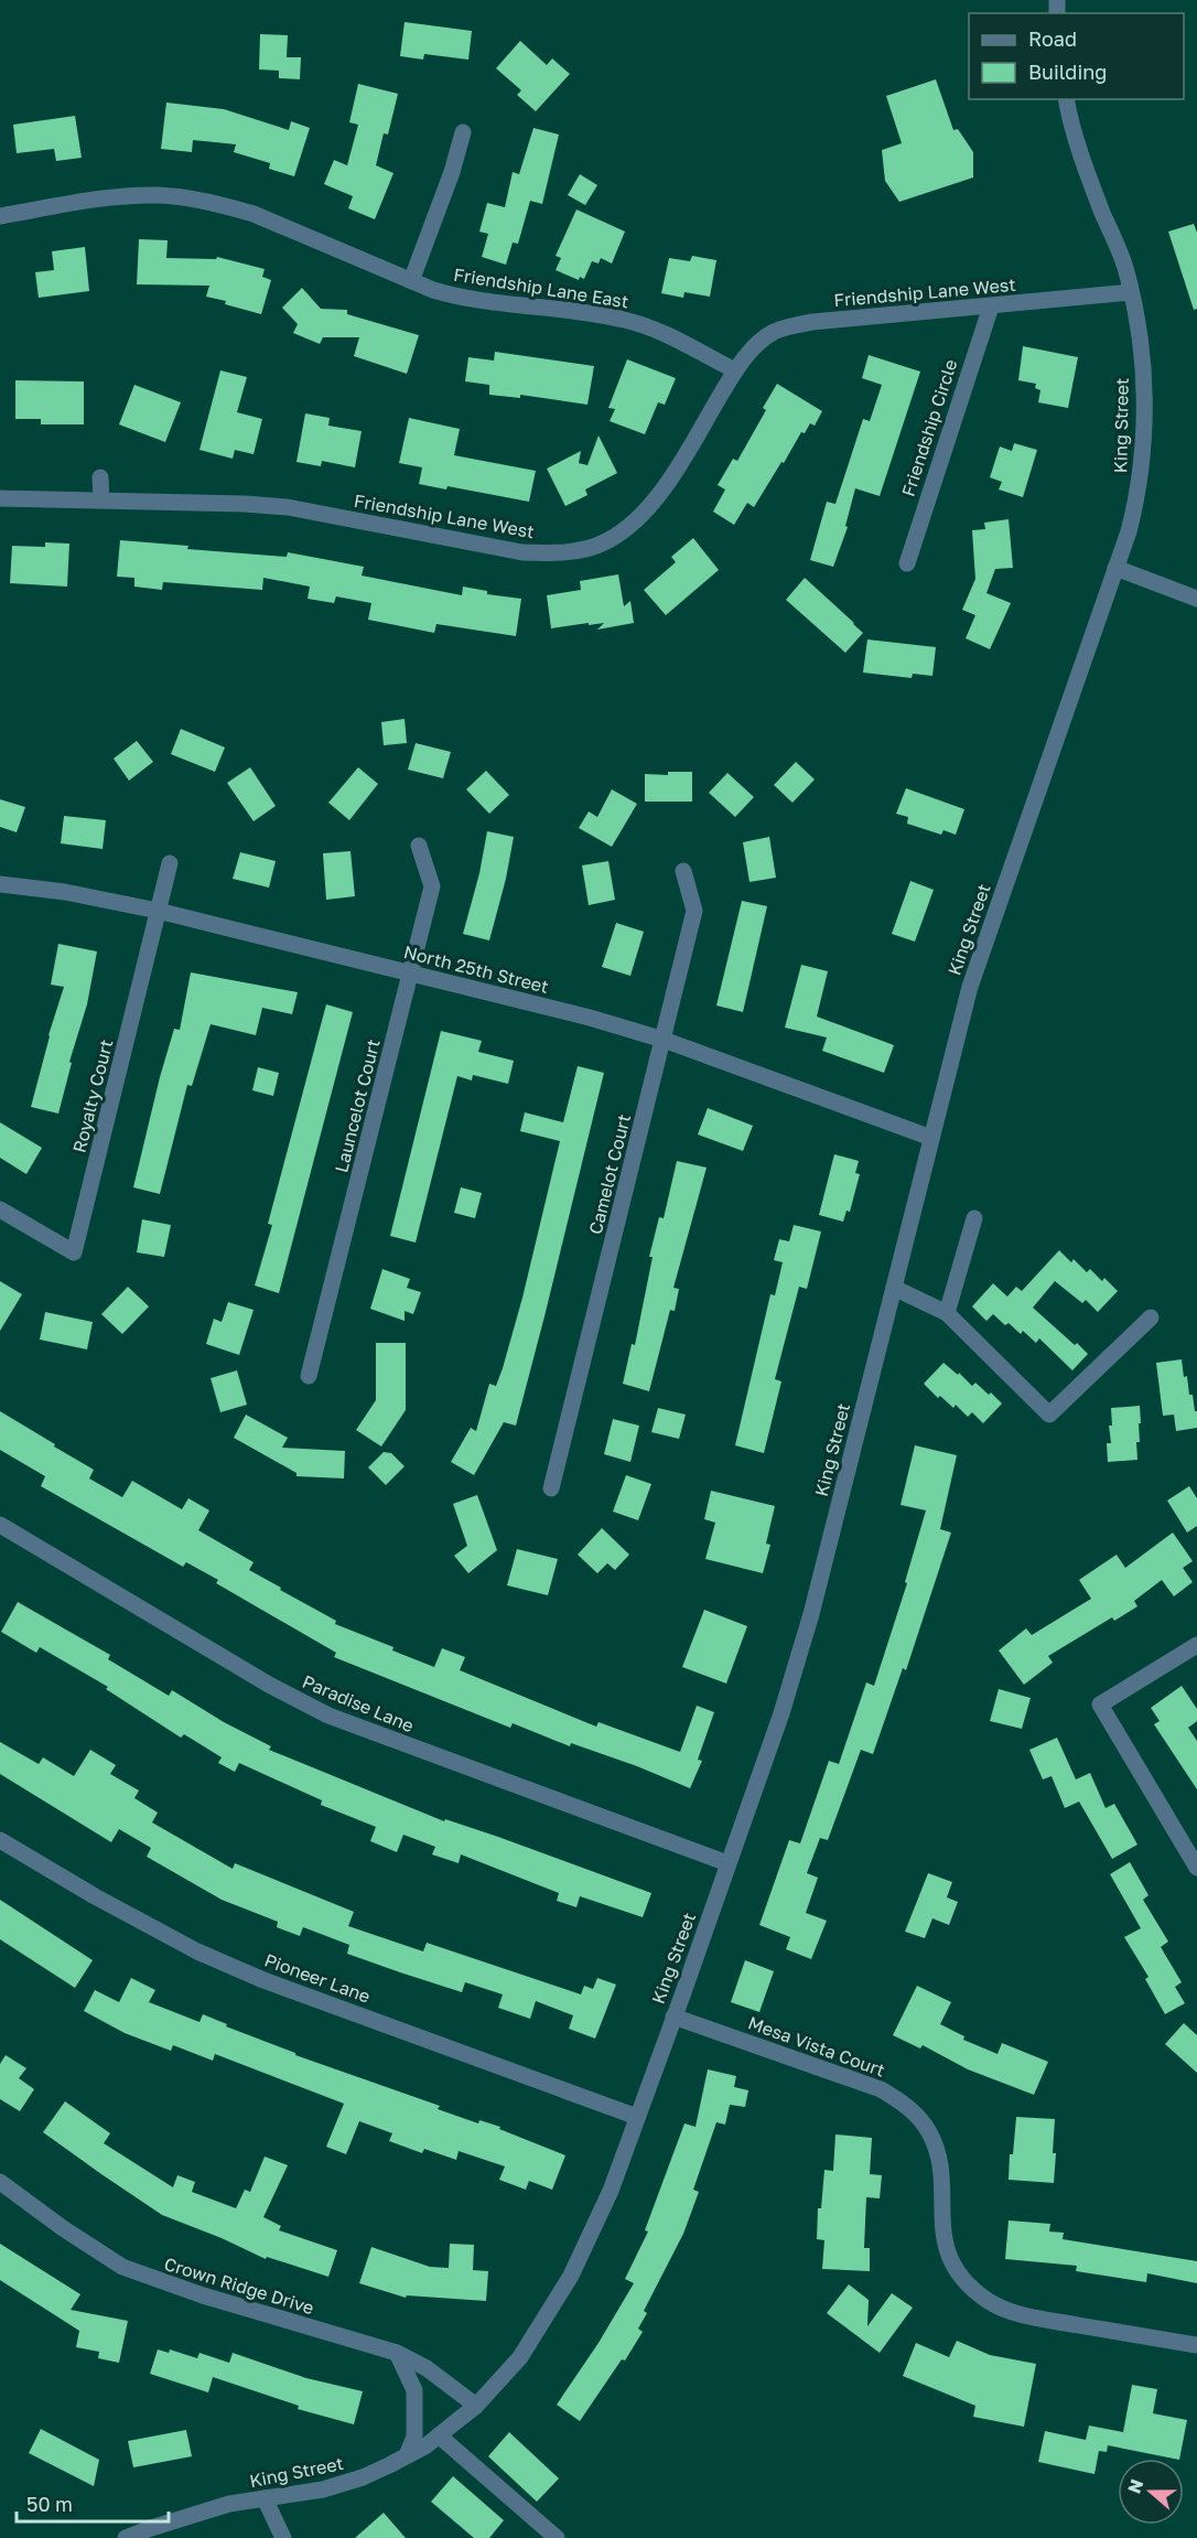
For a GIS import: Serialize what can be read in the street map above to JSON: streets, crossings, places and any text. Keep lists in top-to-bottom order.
{
  "streets": {
    "street": [
      "Friendship Lane East",
      "Friendship Lane West",
      "King Street",
      "Friendship Circle",
      "North 25th Street",
      "Royalty Court",
      "Launcelot Court",
      "Camelot Court",
      "Paradise Lane",
      "Pioneer Lane",
      "Mesa Vista Court",
      "Crown Ridge Drive"
    ]
  },
  "crossings": [
    ["Friendship Lane East", "Friendship Lane West"],
    ["Friendship Lane West", "King Street"],
    ["Friendship Lane West", "Friendship Circle"],
    ["King Street", "North 25th Street"],
    ["King Street", "Paradise Lane"],
    ["King Street", "Pioneer Lane"],
    ["King Street", "Mesa Vista Court"],
    ["King Street", "Crown Ridge Drive"],
    ["North 25th Street", "Royalty Court"],
    ["North 25th Street", "Launcelot Court"],
    ["North 25th Street", "Camelot Court"]
  ],
  "legend": ["Road", "Building"],
  "scale_bar": "50 m",
  "north": "left"
}
